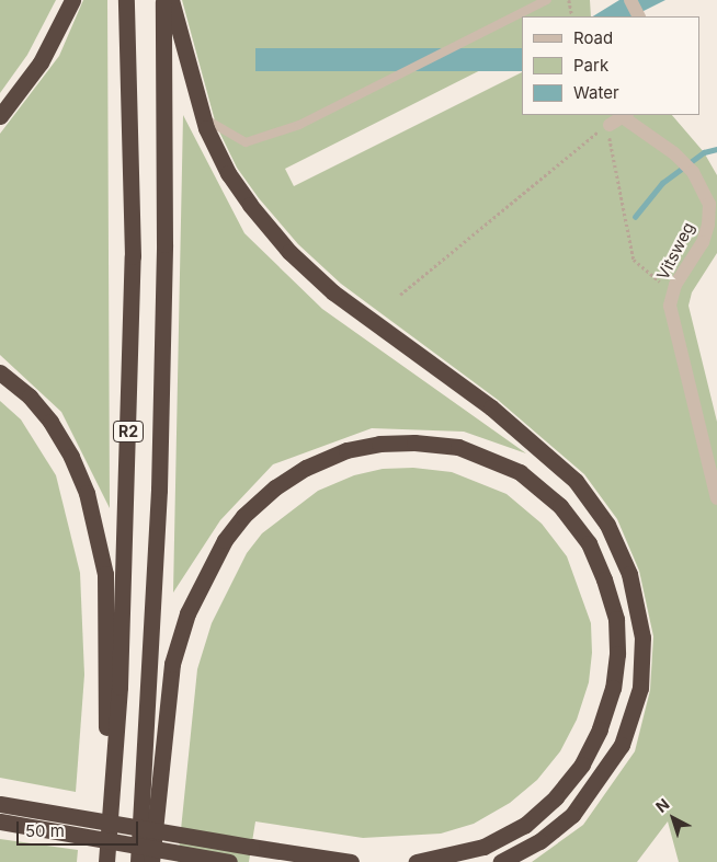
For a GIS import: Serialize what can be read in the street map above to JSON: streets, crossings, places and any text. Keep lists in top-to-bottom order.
{
  "streets": {
    "highway": ["R2"],
    "street": ["Vitsweg"]
  },
  "legend": ["Road", "Park", "Water"],
  "scale_bar": "50 m",
  "north": "top left"
}
